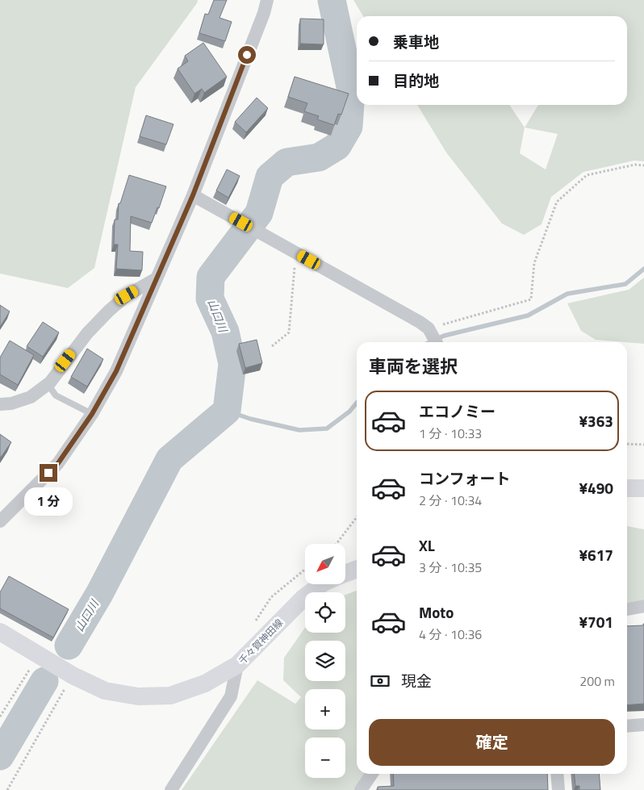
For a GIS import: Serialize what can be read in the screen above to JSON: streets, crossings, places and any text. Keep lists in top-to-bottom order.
{
  "streets": {
    "main road": ["千々賀神田線"]
  },
  "water": ["山口川"],
  "north": "bottom left",
  "page": {
    "banner": ["乗車地", "目的地"],
    "heading": "車両を選択",
    "list": [
      {
        "name": "エコノミー",
        "note": "1 分 · 10:33",
        "value": "¥363"
      },
      {
        "name": "コンフォート",
        "note": "2 分 · 10:34",
        "value": "¥490"
      },
      {
        "name": "XL",
        "note": "3 分 · 10:35",
        "value": "¥617"
      },
      {
        "name": "Moto",
        "note": "4 分 · 10:36",
        "value": "¥701"
      }
    ],
    "bubble": "1 分",
    "map_buttons": ["+", "−"],
    "pay": ["現金", "200 m"],
    "buttons": "確定"
  }
}
